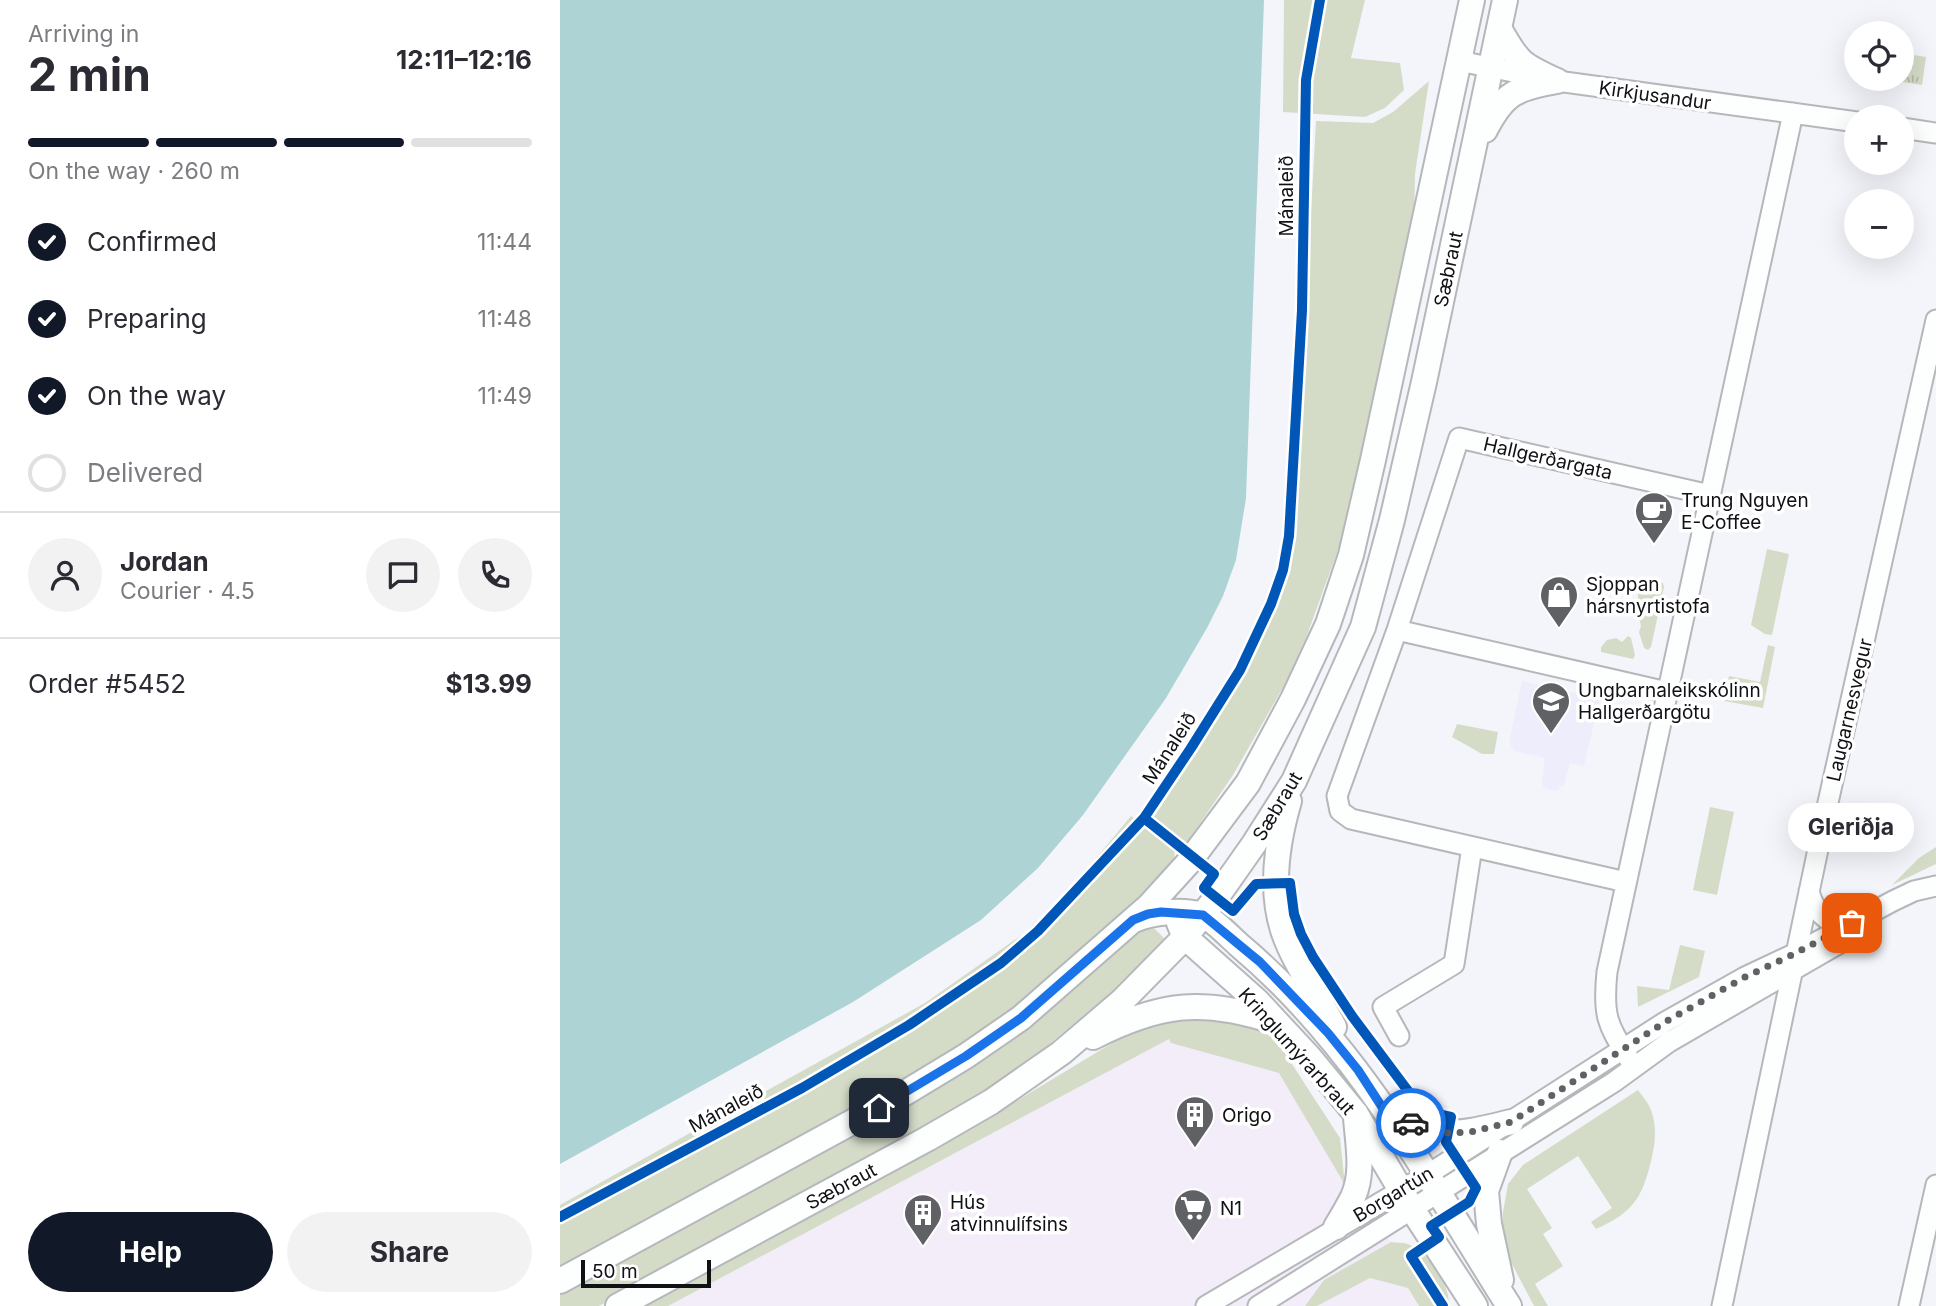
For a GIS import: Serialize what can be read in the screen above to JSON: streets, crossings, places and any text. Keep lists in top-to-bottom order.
{
  "streets": {
    "main road": ["Sæbraut", "Kringlumýrarbraut"],
    "street": [
      "Kirkjusandur",
      "Hallgerðargata",
      "Laugarnesvegur",
      "Borgartún"
    ],
    "cycle path": ["Mánaleið"]
  },
  "crossings": [
    ["Kirkjusandur", "Sæbraut"],
    ["Sæbraut", "Kringlumýrarbraut"],
    ["Laugarnesvegur", "Borgartún"],
    ["Kringlumýrarbraut", "Borgartún"]
  ],
  "places": {
    "cafe": ["Trung Nguyen E-Coffee"],
    "shop": ["Sjoppan hársnyrtistofa"],
    "school or university": ["Ungbarnaleikskólinn Hallgerðargötu"],
    "other": ["Gleriðja"],
    "building": ["Origo", "Hús atvinnulífsins"],
    "supermarket": ["N1"]
  },
  "scale_bar": "50 m",
  "page": {
    "heading": ["2 min", "Arriving in", "12:11–12:16"],
    "panel": [
      "Jordan",
      "Courier · 4.5",
      "Order #5452",
      "$13.99"
    ],
    "map_buttons": ["+", "−"],
    "bar": "On the way · 260 m",
    "list": [
      ["Confirmed", "11:44"],
      ["Preparing", "11:48"],
      ["On the way", "11:49"],
      "Delivered"
    ],
    "bubble": "Gleriðja",
    "buttons": ["Help", "Share"],
    "scale": "50 m"
  }
}
